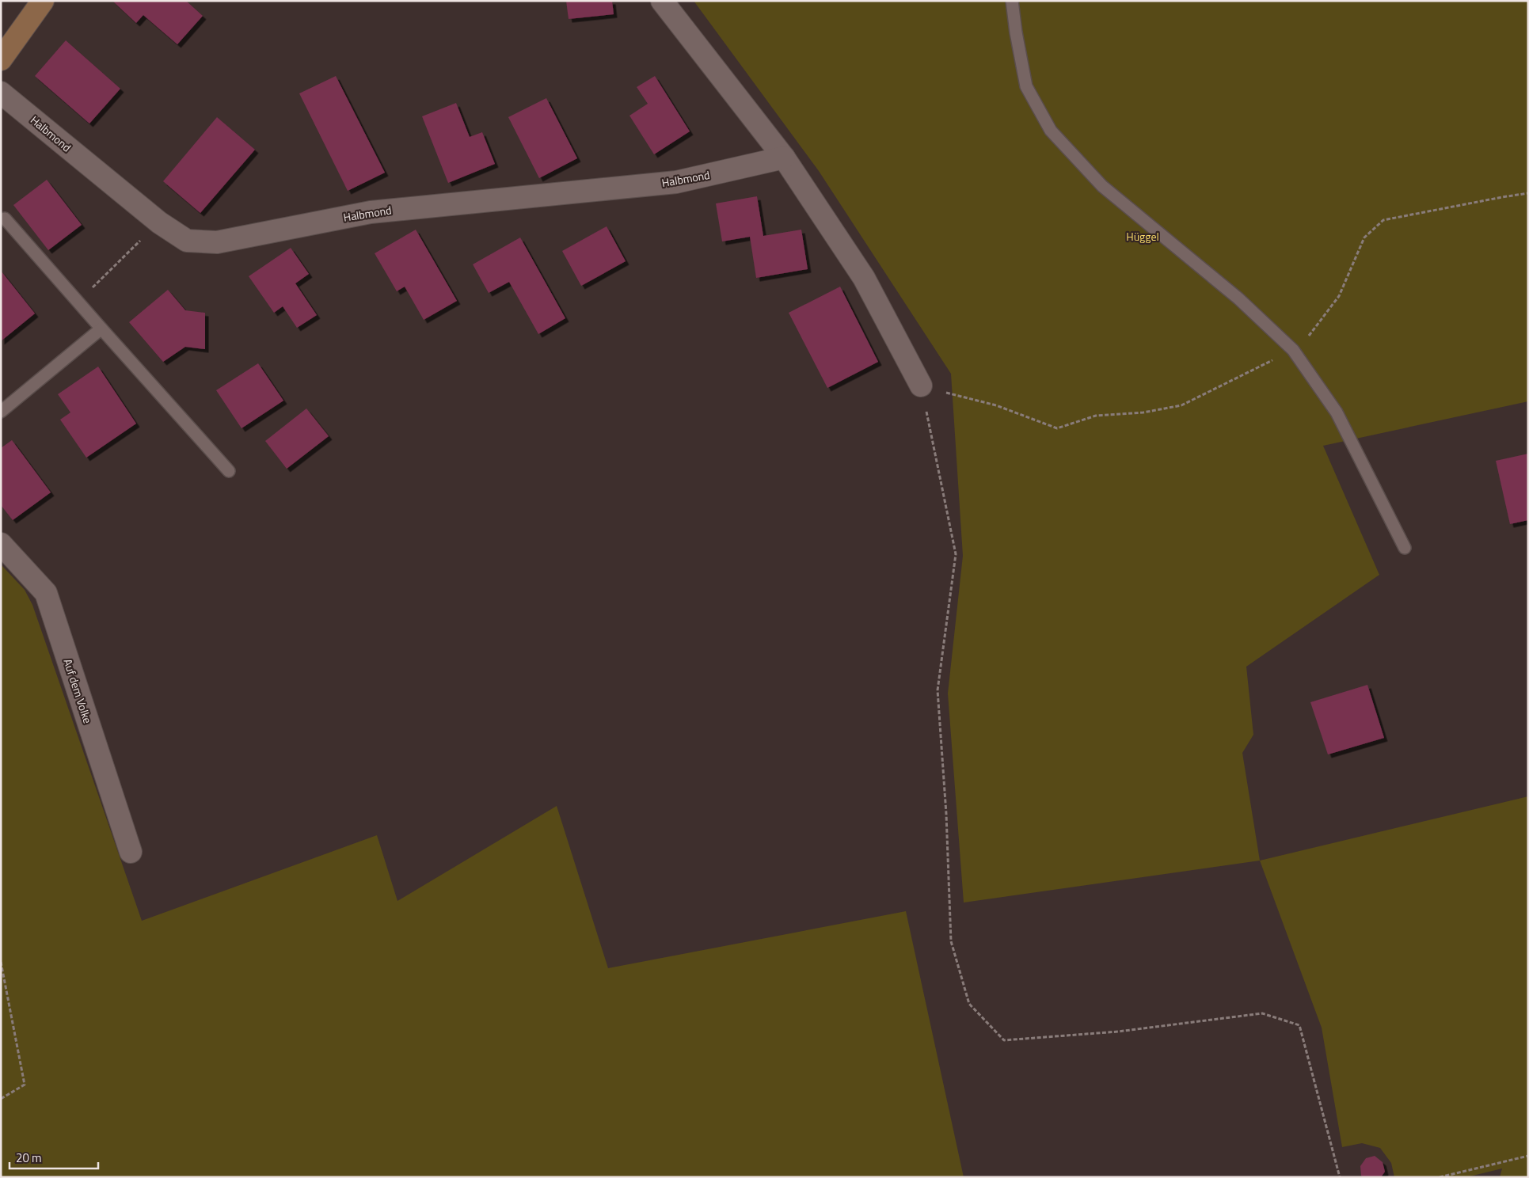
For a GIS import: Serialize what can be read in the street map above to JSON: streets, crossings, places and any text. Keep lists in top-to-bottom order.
{
  "streets": {
    "street": ["Halbmond", "Auf dem Volke"]
  },
  "parks": ["Hüggel"],
  "scale_bar": "20 m"
}
